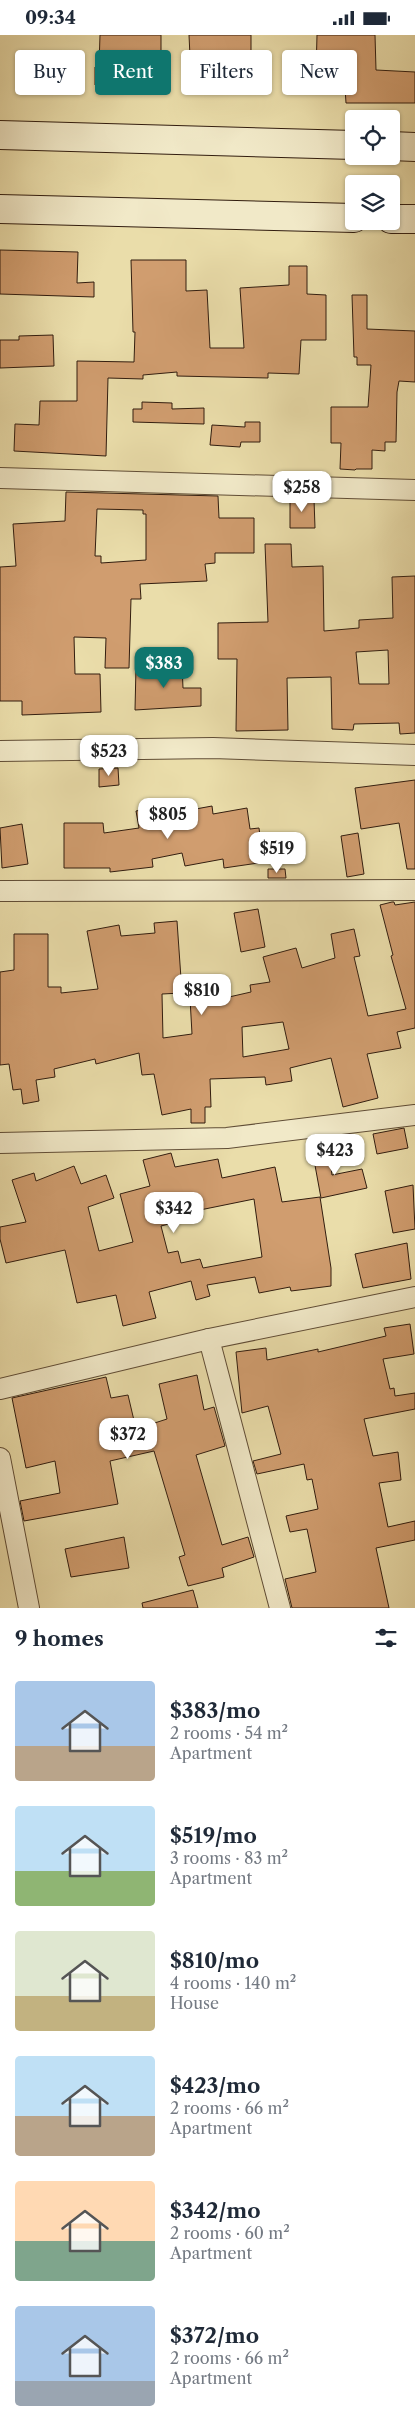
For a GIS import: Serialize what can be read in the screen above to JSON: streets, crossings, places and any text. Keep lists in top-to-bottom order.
{
  "page": {
    "status": "09:34",
    "chip": [
      "Buy",
      "Rent",
      "Filters",
      "New"
    ],
    "price": [
      "$258",
      "$383",
      "$523",
      "$805",
      "$519",
      "$810",
      "$423",
      "$342",
      "$372"
    ],
    "heading": "9 homes",
    "list": [
      {
        "name": "$383/mo",
        "note": "2 rooms · 54 m² · Apartment"
      },
      {
        "name": "$519/mo",
        "note": "3 rooms · 83 m² · Apartment"
      },
      {
        "name": "$810/mo",
        "note": "4 rooms · 140 m² · House"
      },
      {
        "name": "$423/mo",
        "note": "2 rooms · 66 m² · Apartment"
      },
      {
        "name": "$342/mo",
        "note": "2 rooms · 60 m² · Apartment"
      },
      {
        "name": "$372/mo",
        "note": "2 rooms · 66 m² · Apartment"
      }
    ]
  }
}
